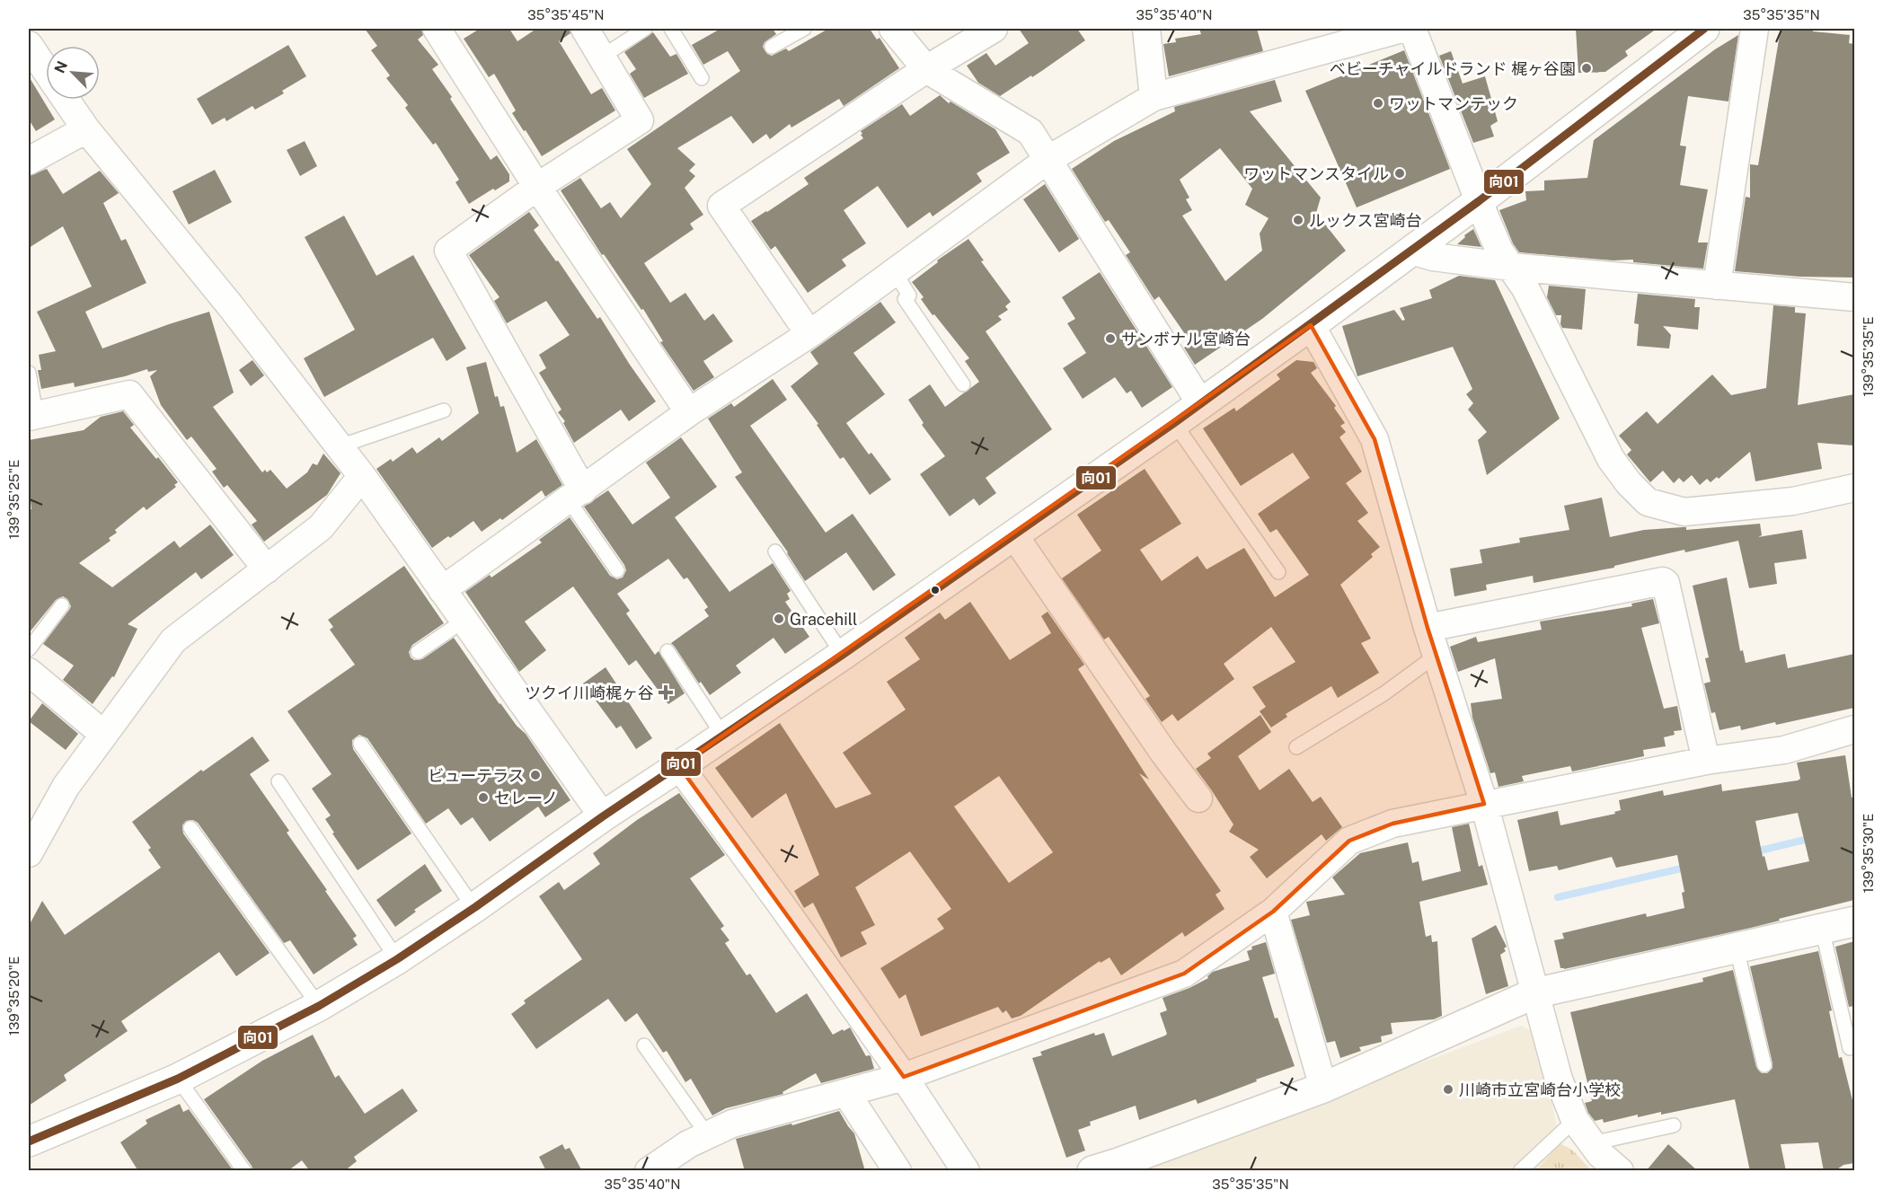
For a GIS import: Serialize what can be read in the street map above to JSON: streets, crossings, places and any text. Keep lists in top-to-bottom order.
{
  "places": {
    "other": [
      "ベビーチャイルドランド 梶ヶ谷園",
      "ワットマンテック",
      "ワットマンスタイル",
      "ルックス宮崎台",
      "サンボナル宮崎台",
      "Gracehill",
      "ビューテラス",
      "セレーノ",
      "川崎市立宮崎台小学校"
    ],
    "health": ["ツクイ川崎梶ヶ谷"]
  },
  "lines": ["transit line 向01"],
  "north": "top left",
  "coordinates": [
    "35°35'45\"N",
    "35°35'40\"N",
    "35°35'35\"N",
    "139°35'35\"E",
    "139°35'25\"E",
    "139°35'30\"E",
    "139°35'20\"E"
  ]
}
